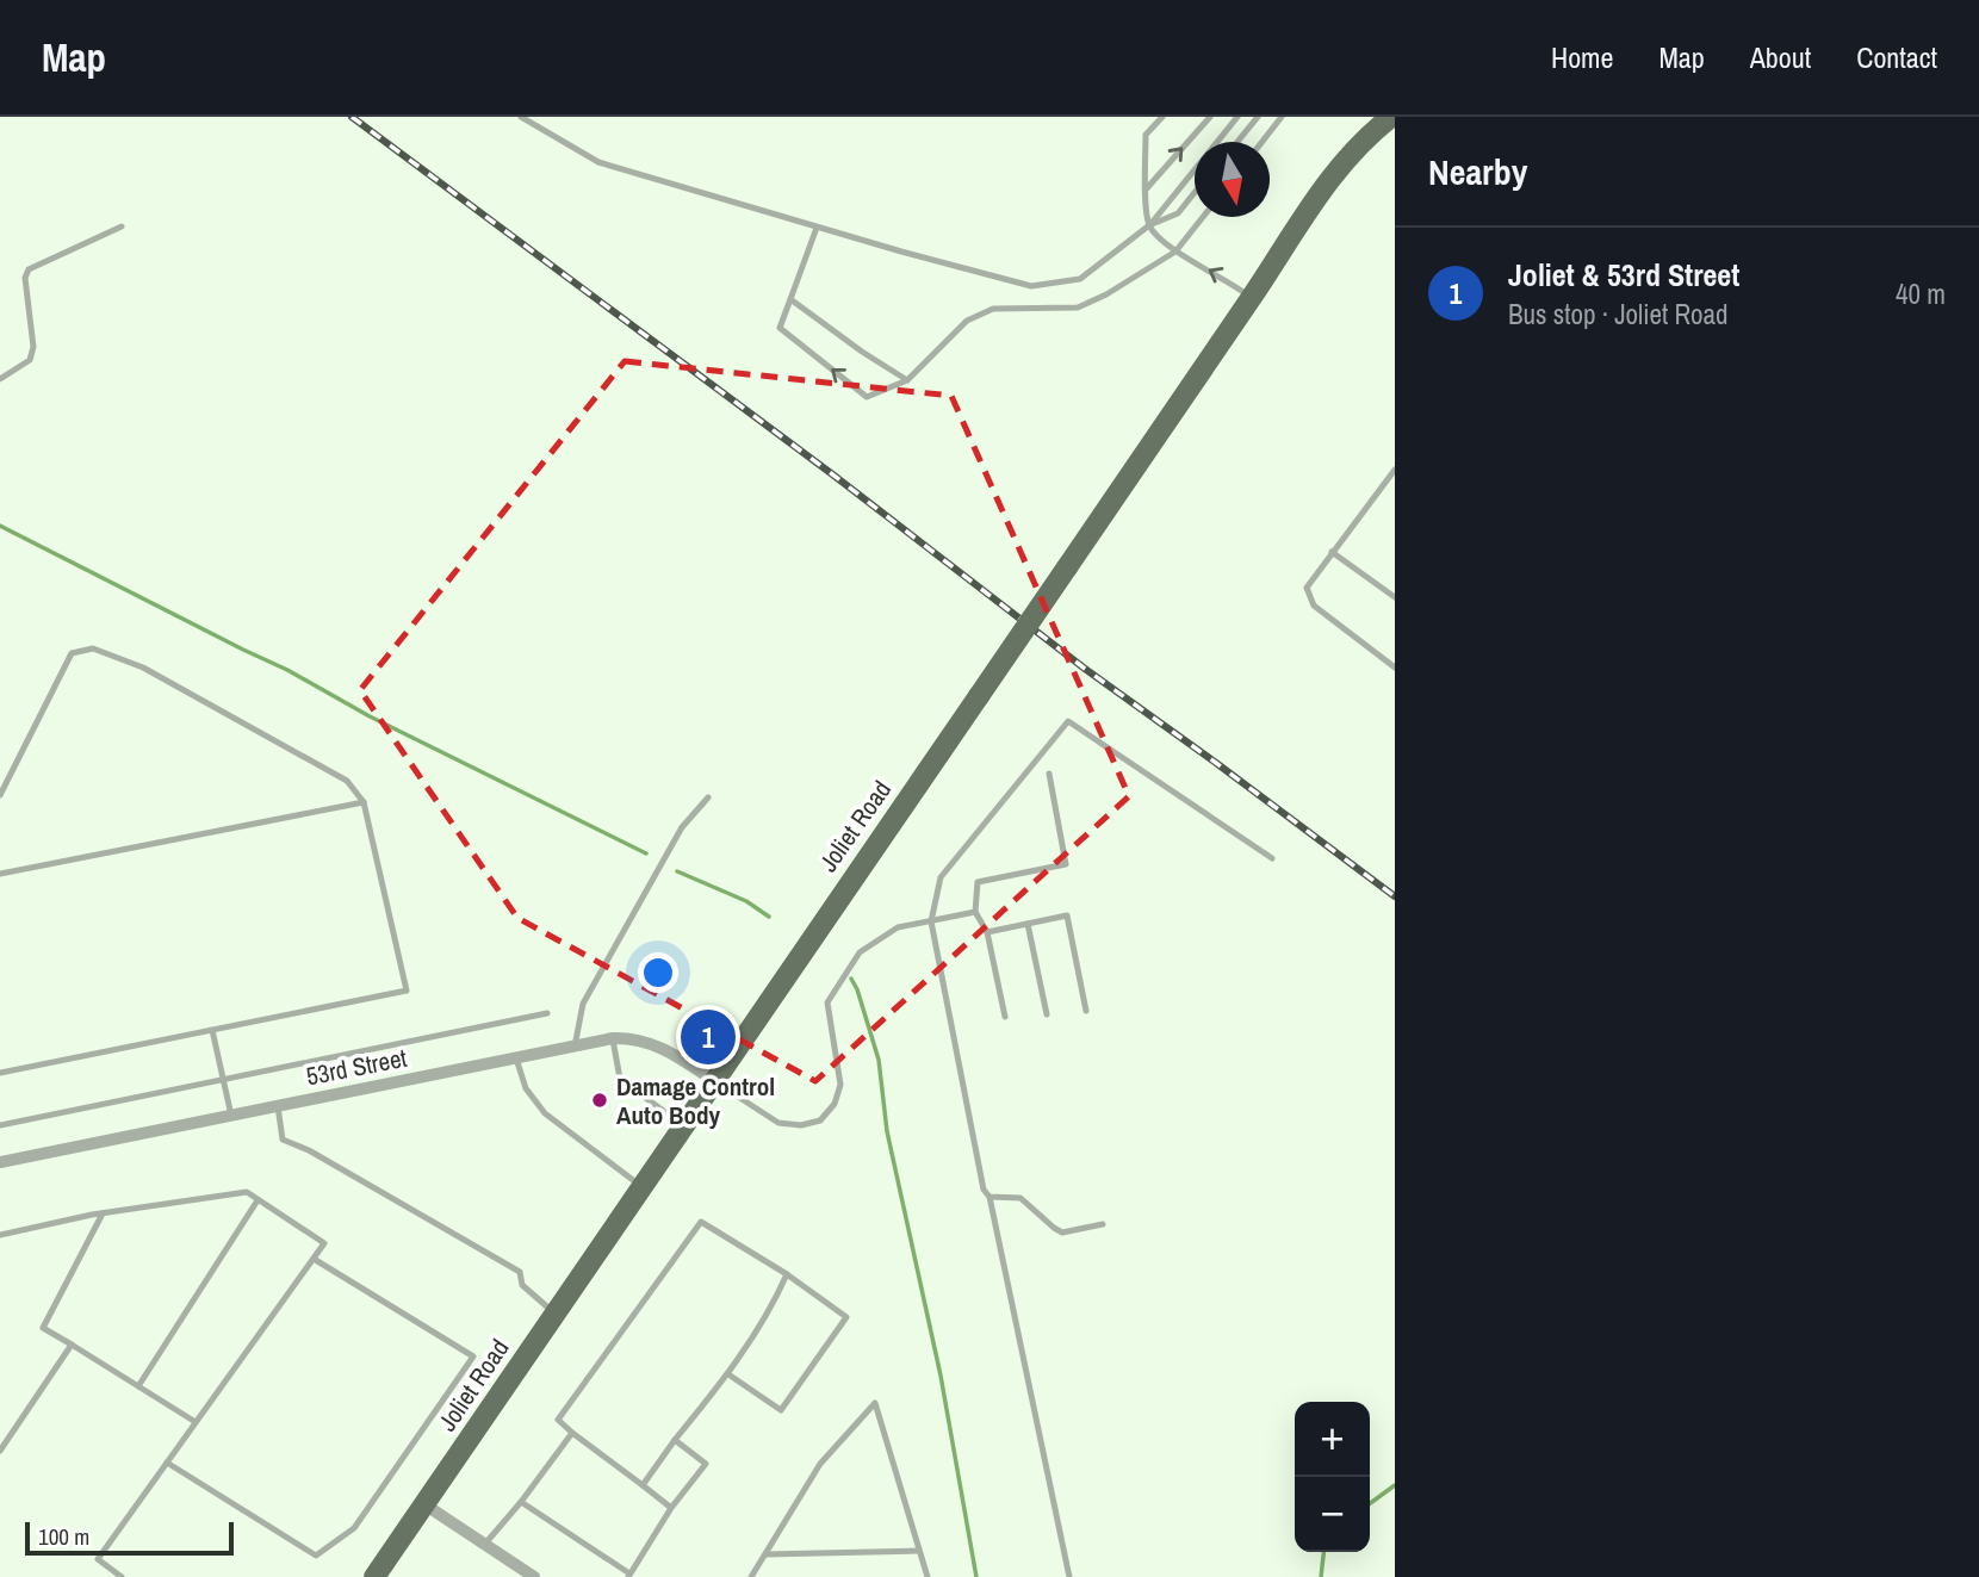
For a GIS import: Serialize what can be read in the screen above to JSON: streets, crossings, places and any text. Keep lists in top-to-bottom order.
{
  "streets": {
    "main road": ["Joliet Road"],
    "street": ["53rd Street"]
  },
  "crossings": [
    ["Joliet Road", "53rd Street"]
  ],
  "places": ["Damage Control Auto Body"],
  "scale_bar": "100 m",
  "north": "bottom",
  "page": {
    "header": "Map",
    "nav": [
      "Home",
      "Map",
      "About",
      "Contact"
    ],
    "heading": "Nearby",
    "list": [
      {
        "mark": "1",
        "name": "Joliet & 53rd Street",
        "note": "Bus stop · Joliet Road",
        "value": "40 m"
      }
    ],
    "pins": "1",
    "map_buttons": ["+", "−"],
    "scale": "100 m"
  }
}
